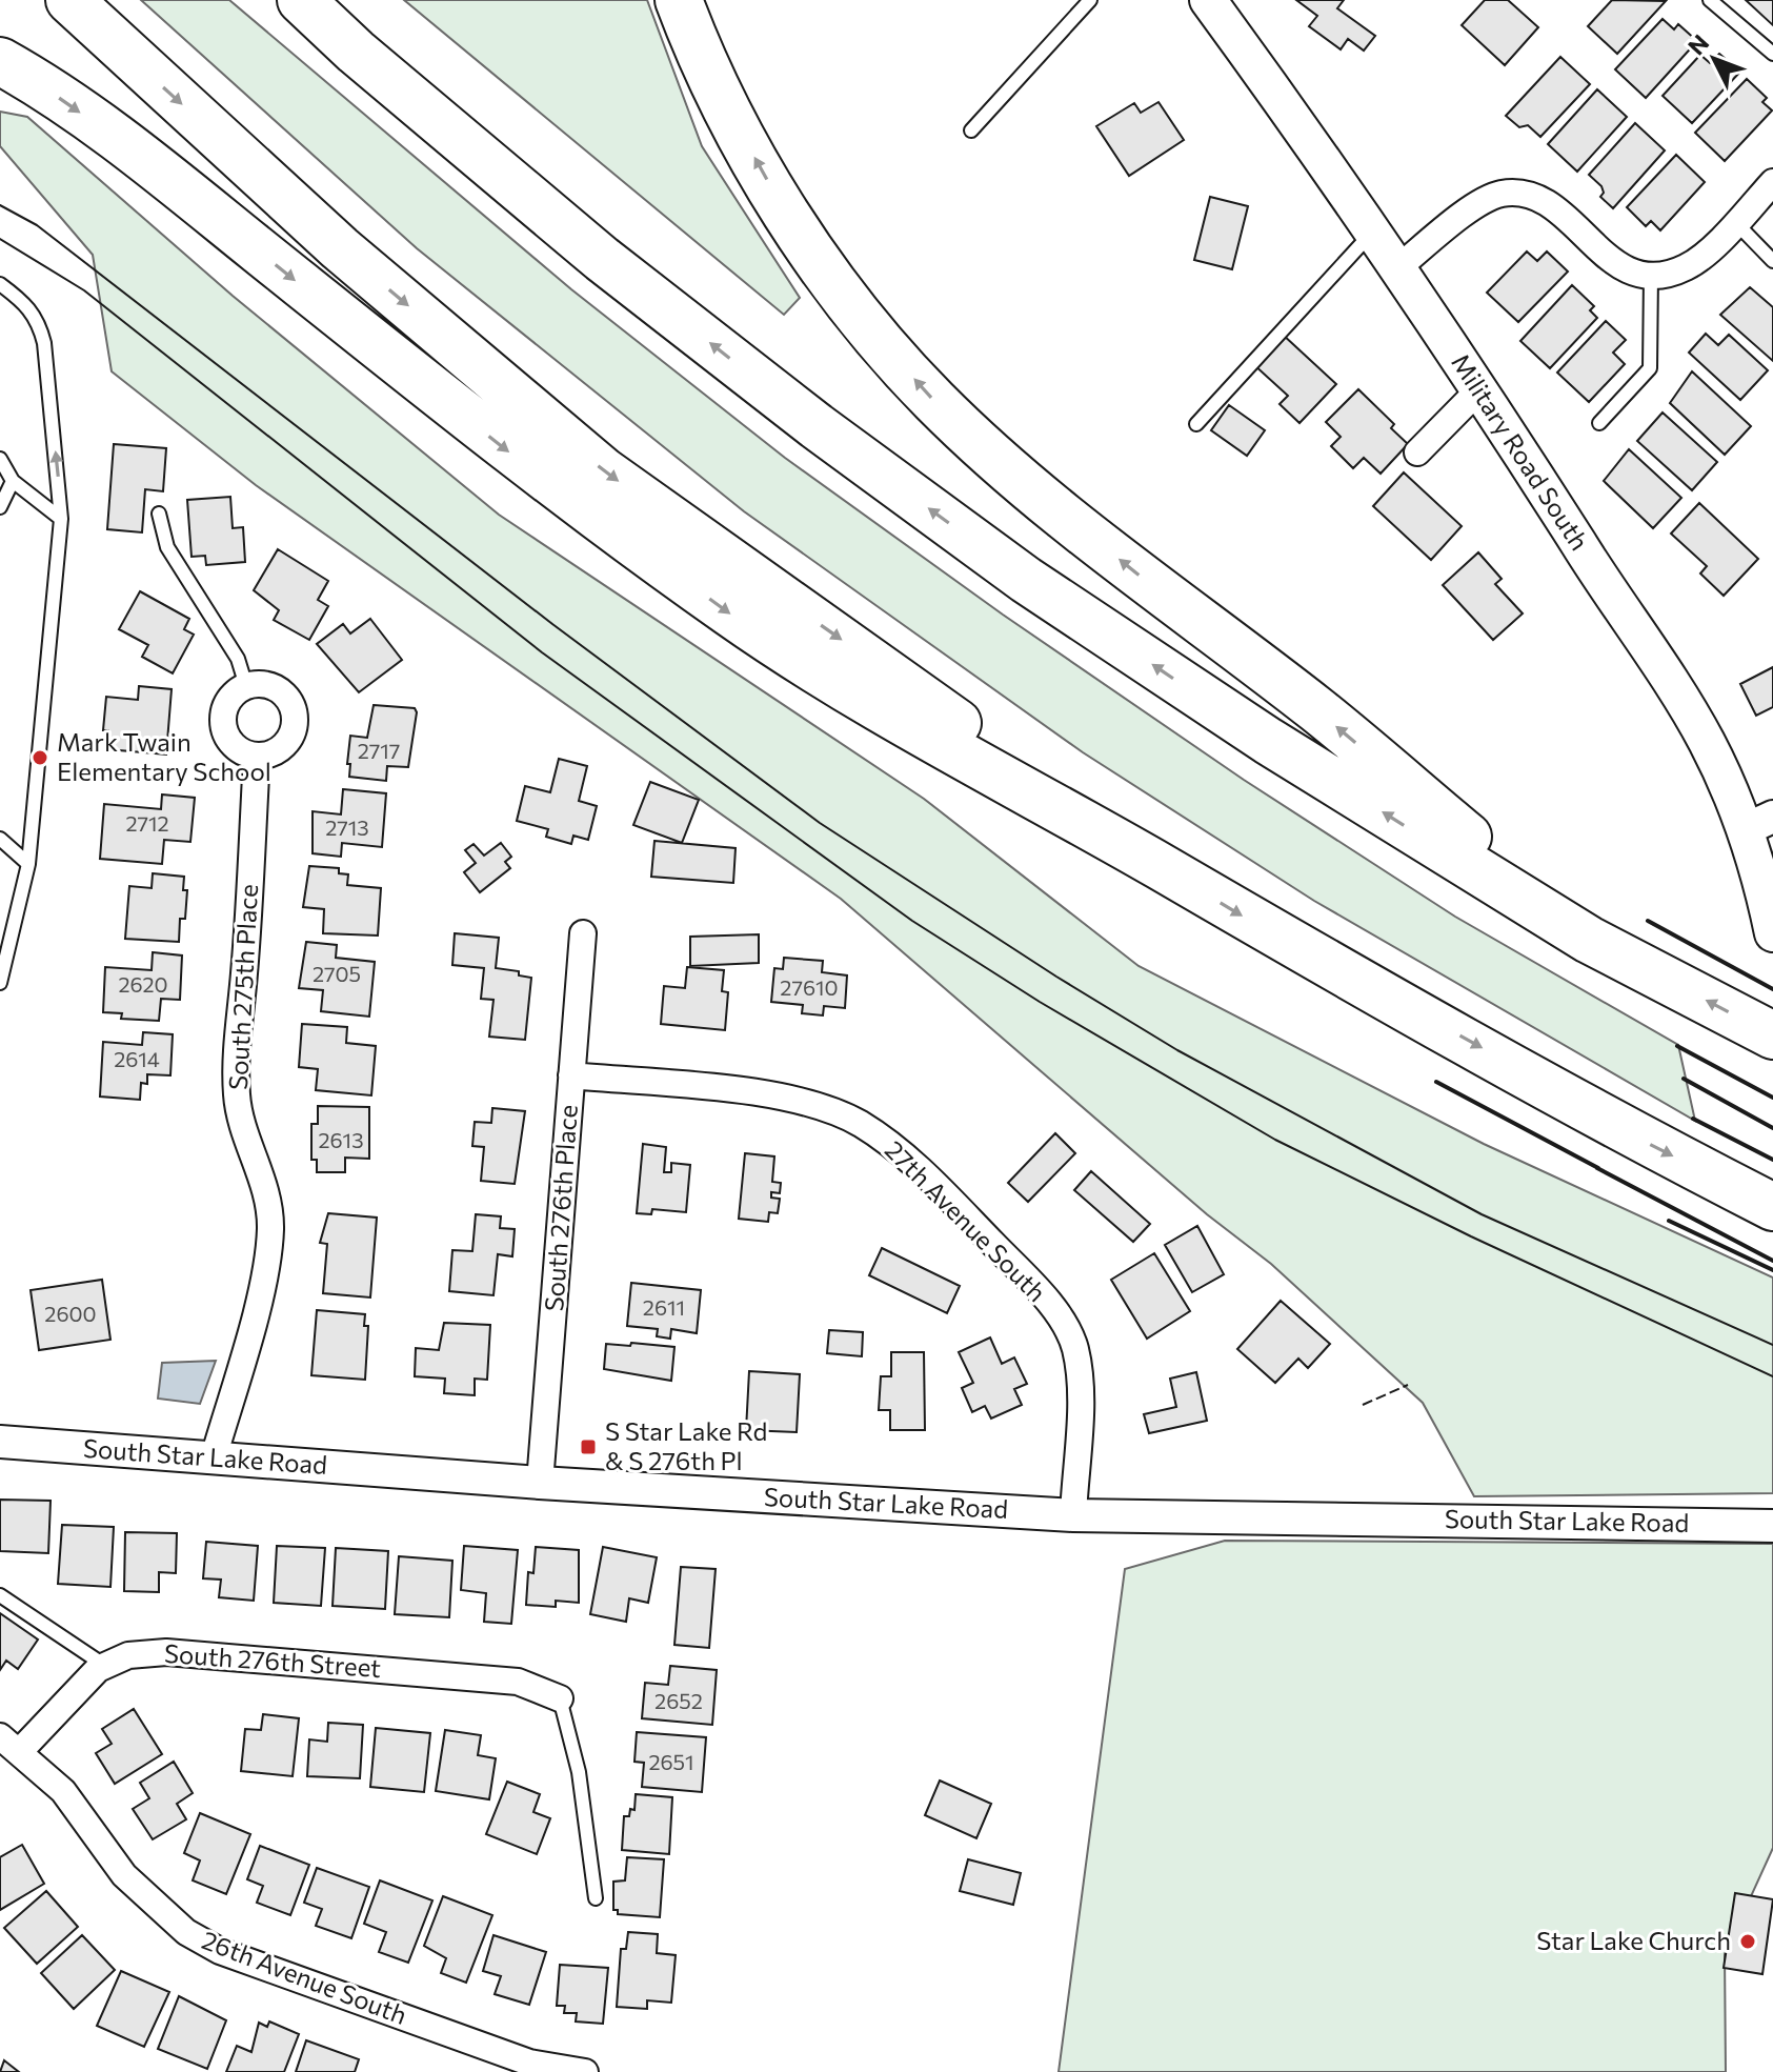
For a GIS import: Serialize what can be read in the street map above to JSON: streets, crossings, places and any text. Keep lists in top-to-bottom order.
{
  "streets": {
    "main road": ["Military Road South"],
    "street": [
      "South 275th Place",
      "South 276th Place",
      "27th Avenue South",
      "South Star Lake Road",
      "South 276th Street",
      "26th Avenue South"
    ]
  },
  "crossings": [
    ["South 275th Place", "South Star Lake Road"],
    ["South 276th Place", "27th Avenue South"],
    ["South 276th Place", "South Star Lake Road"],
    ["27th Avenue South", "South Star Lake Road"],
    ["South 276th Street", "26th Avenue South"]
  ],
  "places": {
    "other": ["Mark Twain Elementary School", "Star Lake Church"],
    "transit": ["S Star Lake Rd & S 276th Pl"]
  },
  "house_numbers": [
    "2717",
    "2712",
    "2713",
    "2705",
    "2620",
    "27610",
    "2614",
    "2613",
    "2611",
    "2600",
    "2652",
    "2651"
  ],
  "north": "top left"
}
